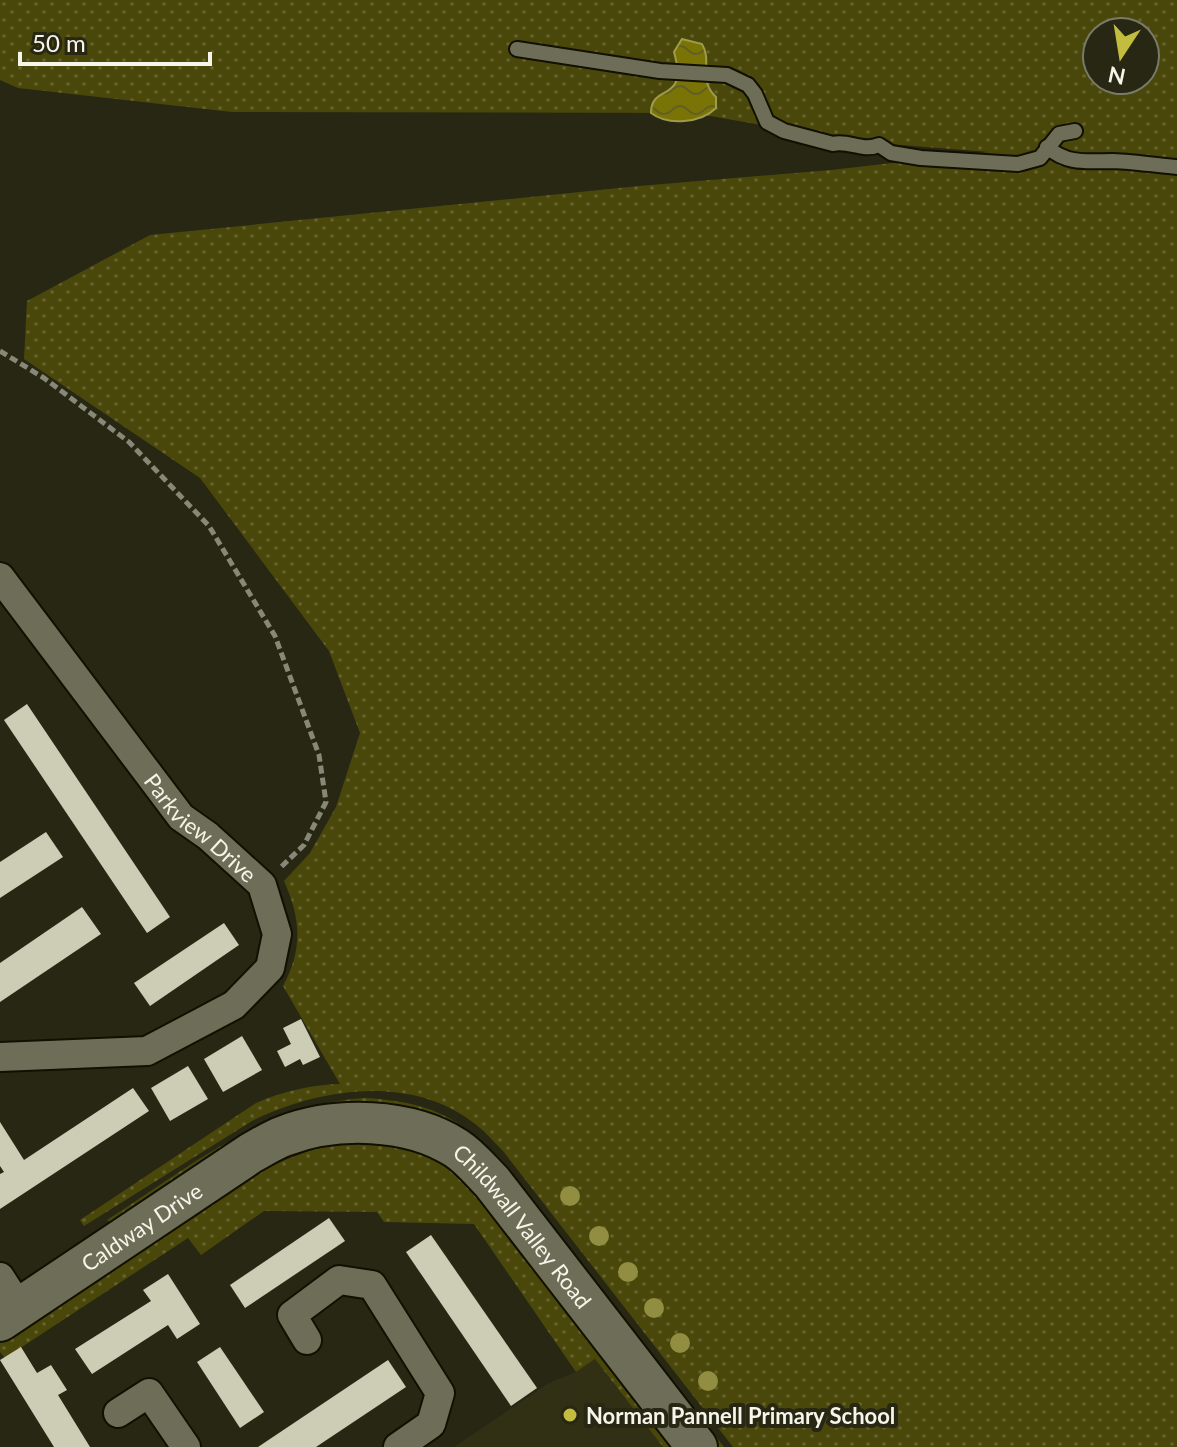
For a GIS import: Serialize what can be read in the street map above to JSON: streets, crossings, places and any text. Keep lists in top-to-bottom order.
{
  "streets": {
    "main road": ["Caldway Drive", "Childwall Valley Road"],
    "street": ["Parkview Drive"]
  },
  "crossings": [
    ["Caldway Drive", "Childwall Valley Road"]
  ],
  "places": ["Norman Pannell Primary School"],
  "scale_bar": "50 m",
  "north": "bottom"
}
